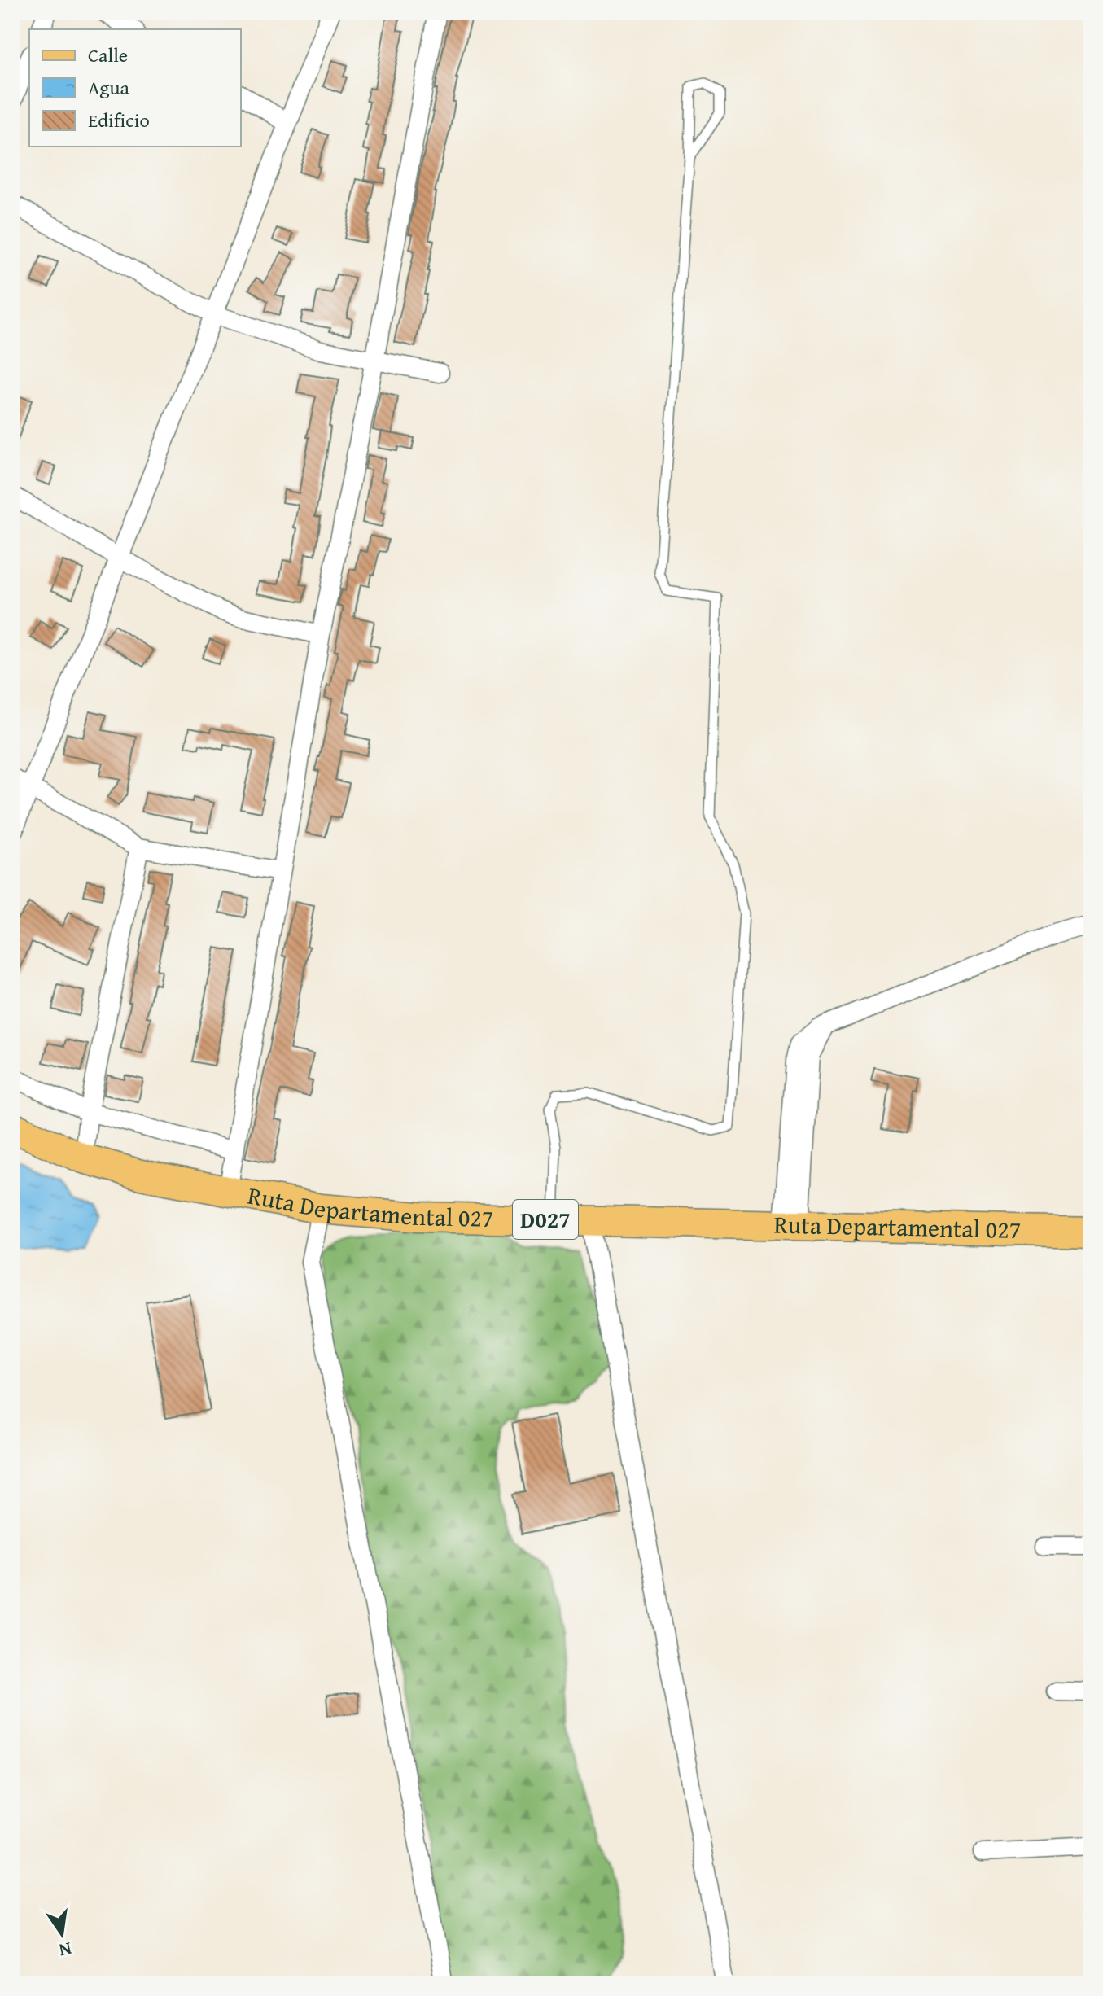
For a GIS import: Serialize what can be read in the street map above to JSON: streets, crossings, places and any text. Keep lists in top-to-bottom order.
{
  "streets": {
    "main road": ["Ruta Departamental 027", "D027"]
  },
  "legend": ["Calle", "Agua", "Edificio"],
  "north": "bottom"
}
